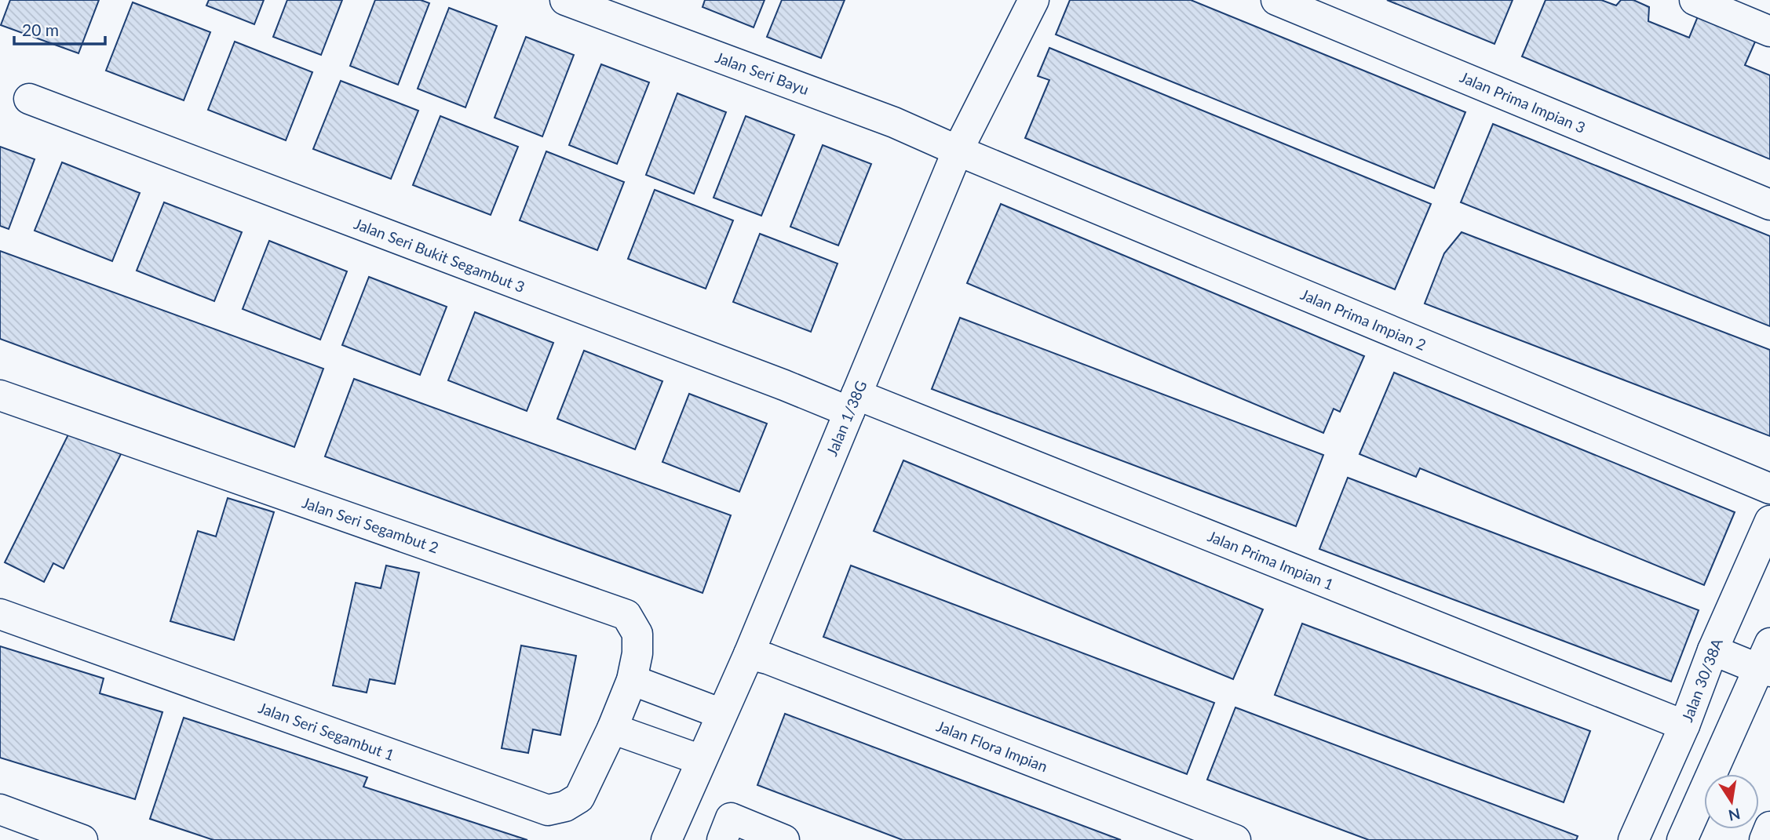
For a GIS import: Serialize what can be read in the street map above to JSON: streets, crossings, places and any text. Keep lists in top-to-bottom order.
{
  "streets": {
    "street": [
      "Jalan Seri Bayu",
      "Jalan Prima Impian 3",
      "Jalan Seri Bukit Segambut 3",
      "Jalan Prima Impian 2",
      "Jalan 1/38G",
      "Jalan Seri Segambut 2",
      "Jalan Prima Impian 1",
      "Jalan 30/38A",
      "Jalan Seri Segambut 1",
      "Jalan Flora Impian"
    ]
  },
  "crossings": [
    ["Jalan Seri Bayu", "Jalan Prima Impian 2"],
    ["Jalan Seri Bayu", "Jalan 1/38G"],
    ["Jalan Seri Bukit Segambut 3", "Jalan 1/38G"],
    ["Jalan Seri Bukit Segambut 3", "Jalan Prima Impian 1"],
    ["Jalan Prima Impian 2", "Jalan 1/38G"],
    ["Jalan 1/38G", "Jalan Prima Impian 1"],
    ["Jalan 1/38G", "Jalan Flora Impian"],
    ["Jalan Seri Segambut 2", "Jalan Seri Segambut 1"],
    ["Jalan Prima Impian 1", "Jalan 30/38A"]
  ],
  "scale_bar": "20 m",
  "north": "bottom"
}
